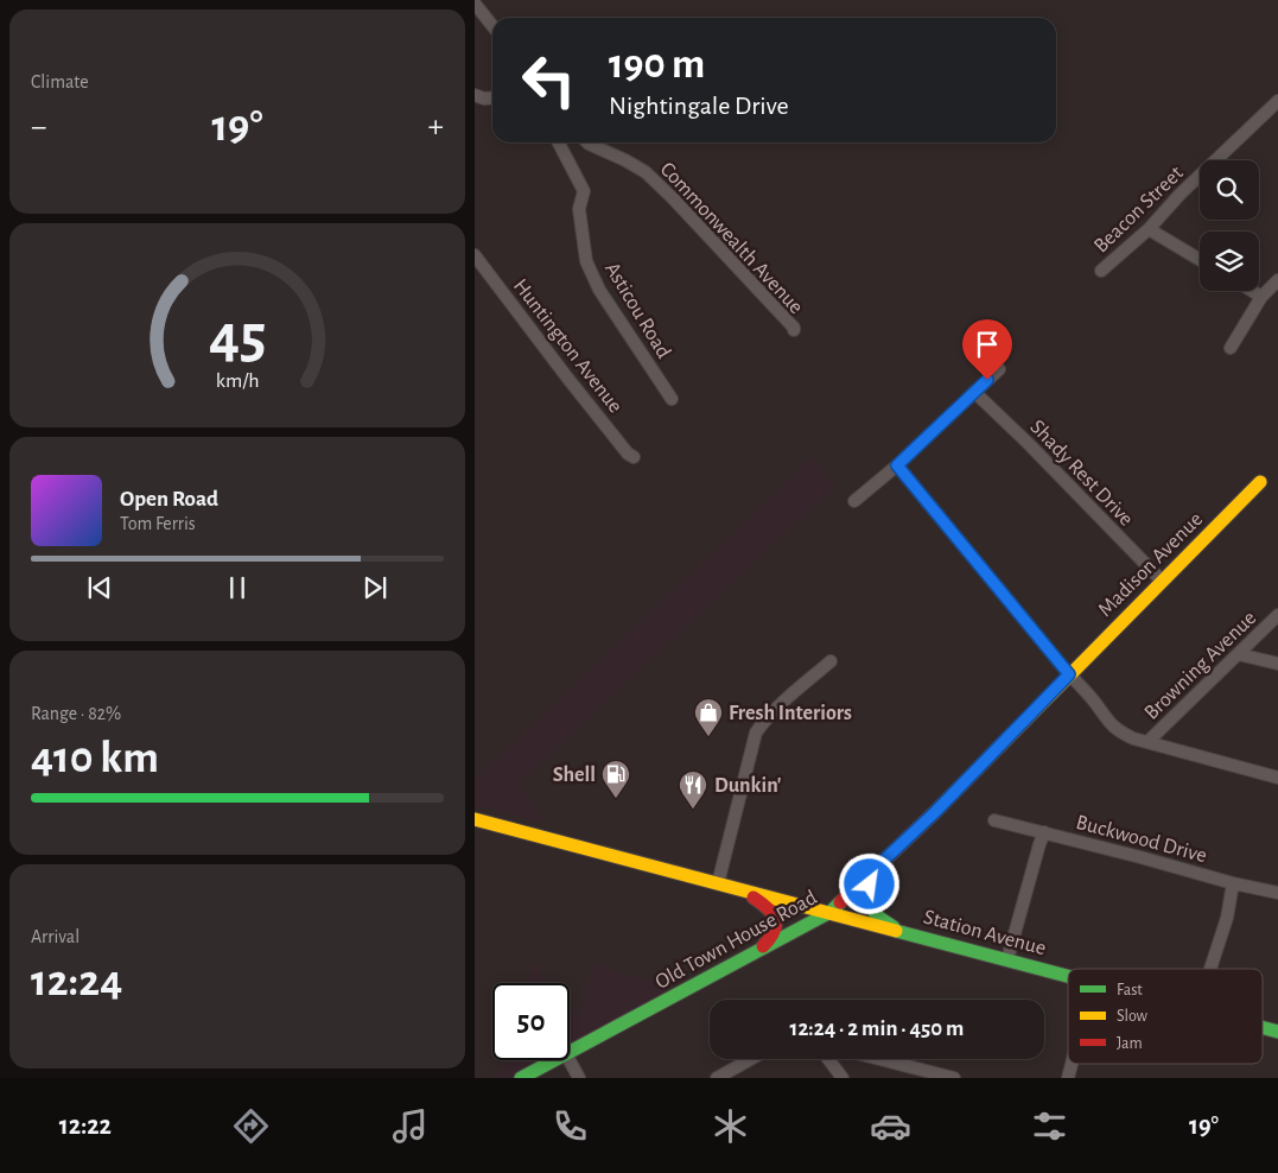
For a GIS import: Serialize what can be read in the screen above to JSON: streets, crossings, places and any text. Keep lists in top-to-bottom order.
{
  "streets": {
    "main road": ["Madison Avenue", "Station Avenue", "Old Town House Road"],
    "street": [
      "Beacon Street",
      "Commonwealth Avenue",
      "Asticou Road",
      "Huntington Avenue",
      "Shady Rest Drive",
      "Browning Avenue",
      "Buckwood Drive"
    ]
  },
  "crossings": [
    ["Shady Rest Drive", "Madison Avenue"],
    ["Madison Avenue", "Old Town House Road"],
    ["Station Avenue", "Old Town House Road"]
  ],
  "places": {
    "shop": ["Fresh Interiors"],
    "fuel station": ["Shell"],
    "restaurant": ["Dunkin'"]
  },
  "legend": ["Fast", "Slow", "Jam"],
  "page": {
    "tile": [
      "Climate",
      ["Range · 82%", "410 km"],
      ["Arrival", "12:24"]
    ],
    "turn": ["190 m", "Nightingale Drive"],
    "heat": ["−", "19°", "+"],
    "song": ["Open Road", "Tom Ferris"],
    "limit": "50",
    "trip": "12:24 · 2 min · 450 m",
    "tabs": ["12:22", "19°"],
    "gauge": ["45", "km/h"]
  }
}
